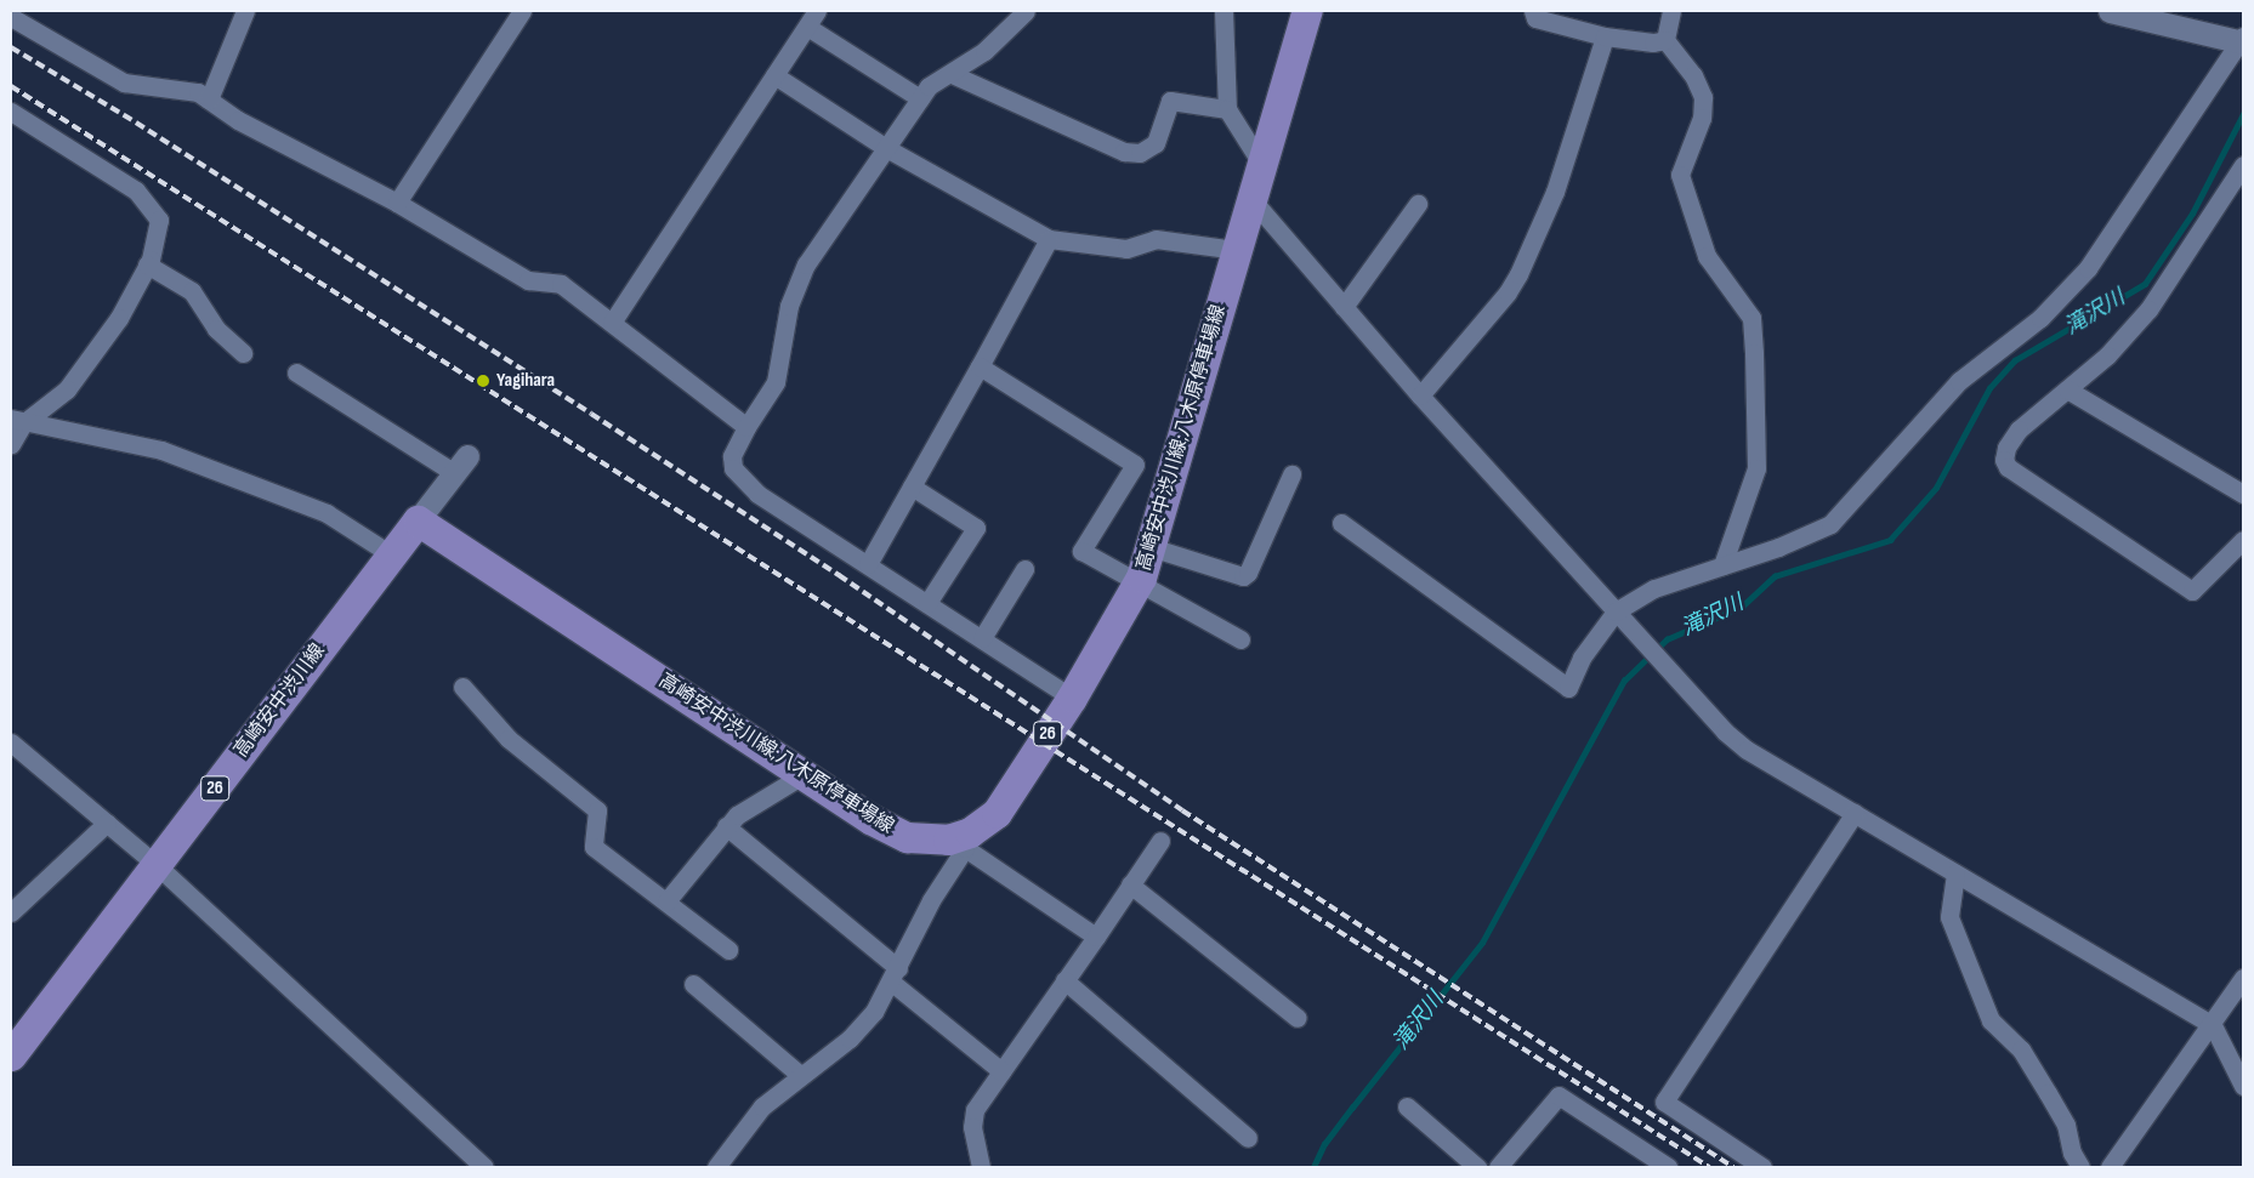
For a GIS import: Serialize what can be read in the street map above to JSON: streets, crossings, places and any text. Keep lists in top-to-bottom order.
{
  "streets": {
    "main road": ["高崎安中渋川線;八木原停車場線", "高崎安中渋川線", "26"]
  },
  "crossings": [
    ["高崎安中渋川線;八木原停車場線", "高崎安中渋川線"]
  ],
  "water": ["滝沢川"],
  "places": ["Yagihara"]
}
